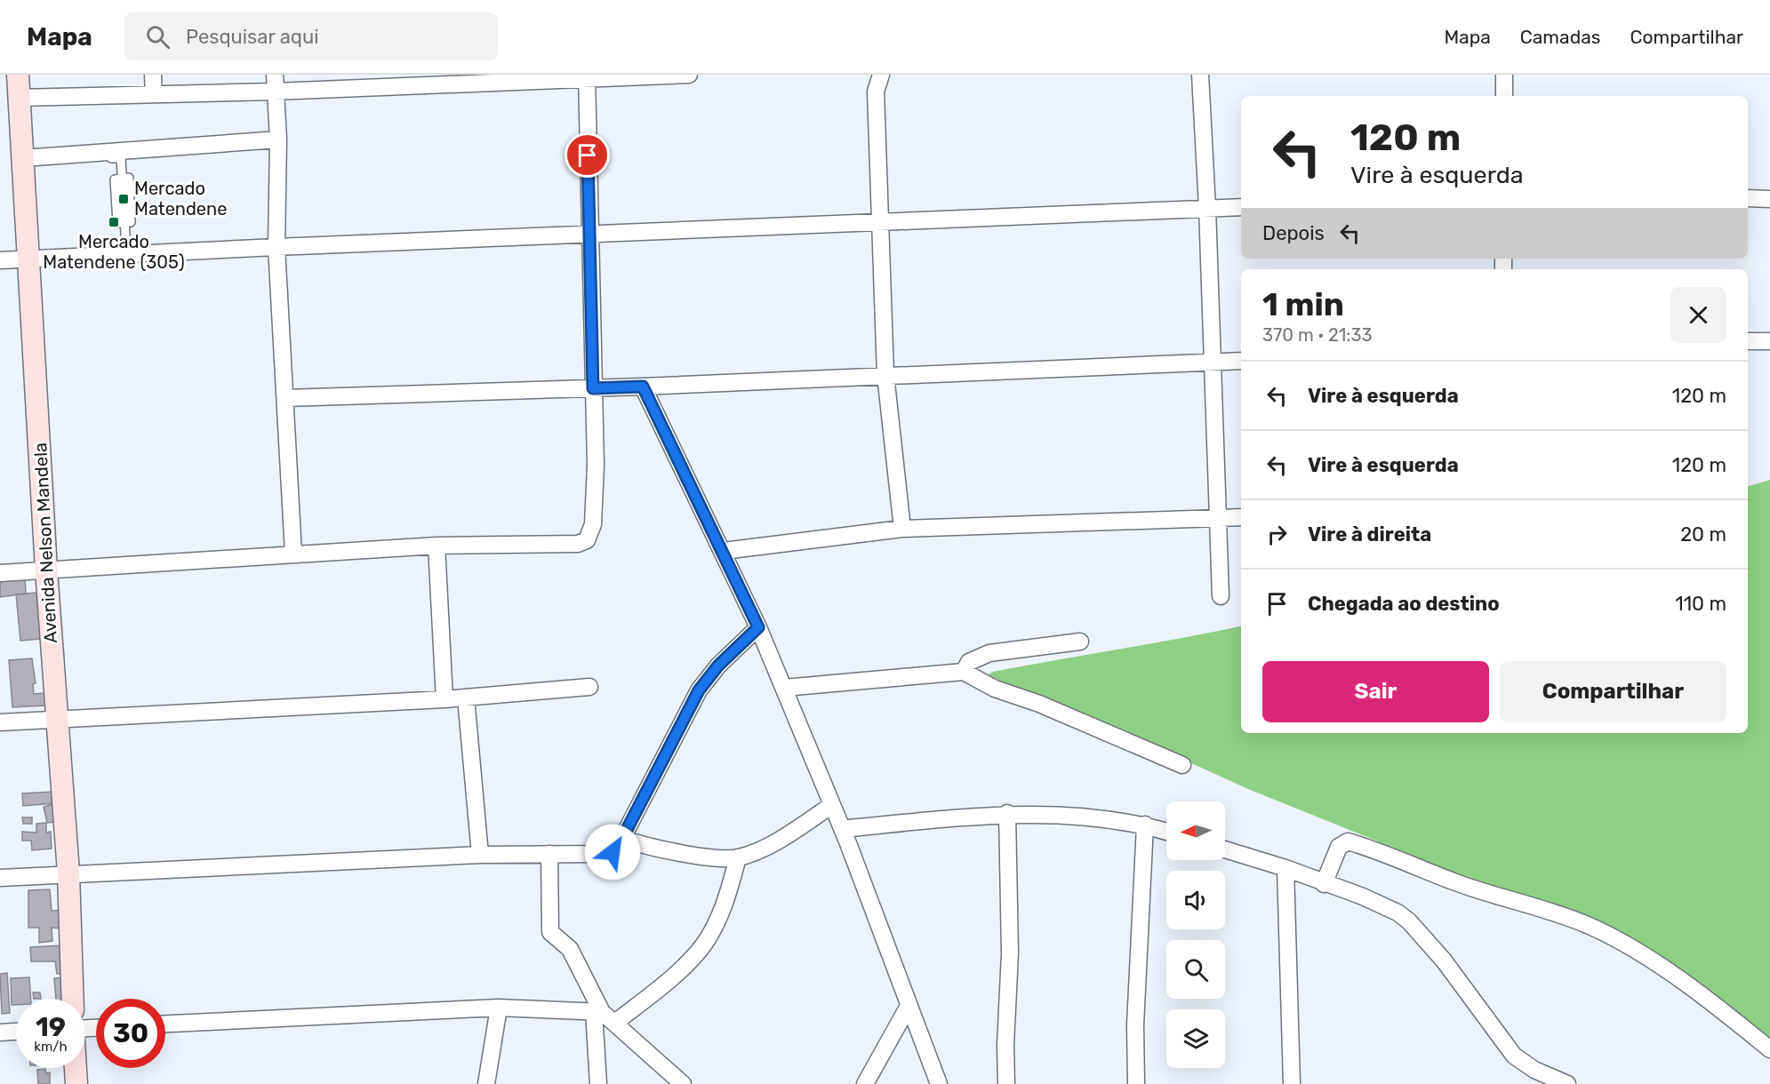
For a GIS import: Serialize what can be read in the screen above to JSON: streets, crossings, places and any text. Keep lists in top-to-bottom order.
{
  "streets": {
    "street": ["Avenida Nelson Mandela"]
  },
  "places": {
    "transit": ["Mercado Matendene", "Mercado Matendene (305)"]
  },
  "north": "left",
  "page": {
    "header": "Mapa",
    "search": "Pesquisar aqui",
    "nav": ["Mapa", "Camadas", "Compartilhar"],
    "turn": ["120 m", "Vire à esquerda"],
    "then": "Depois",
    "heading": ["1 min", "370 m · 21:33"],
    "list": [
      {
        "name": "Vire à esquerda",
        "value": "120 m"
      },
      {
        "name": "Vire à esquerda",
        "value": "120 m"
      },
      {
        "name": "Vire à direita",
        "value": "20 m"
      },
      {
        "name": "Chegada ao destino",
        "value": "110 m"
      }
    ],
    "buttons": ["Sair", "Compartilhar"],
    "speed": "19 km/h",
    "limit": "30"
  }
}
